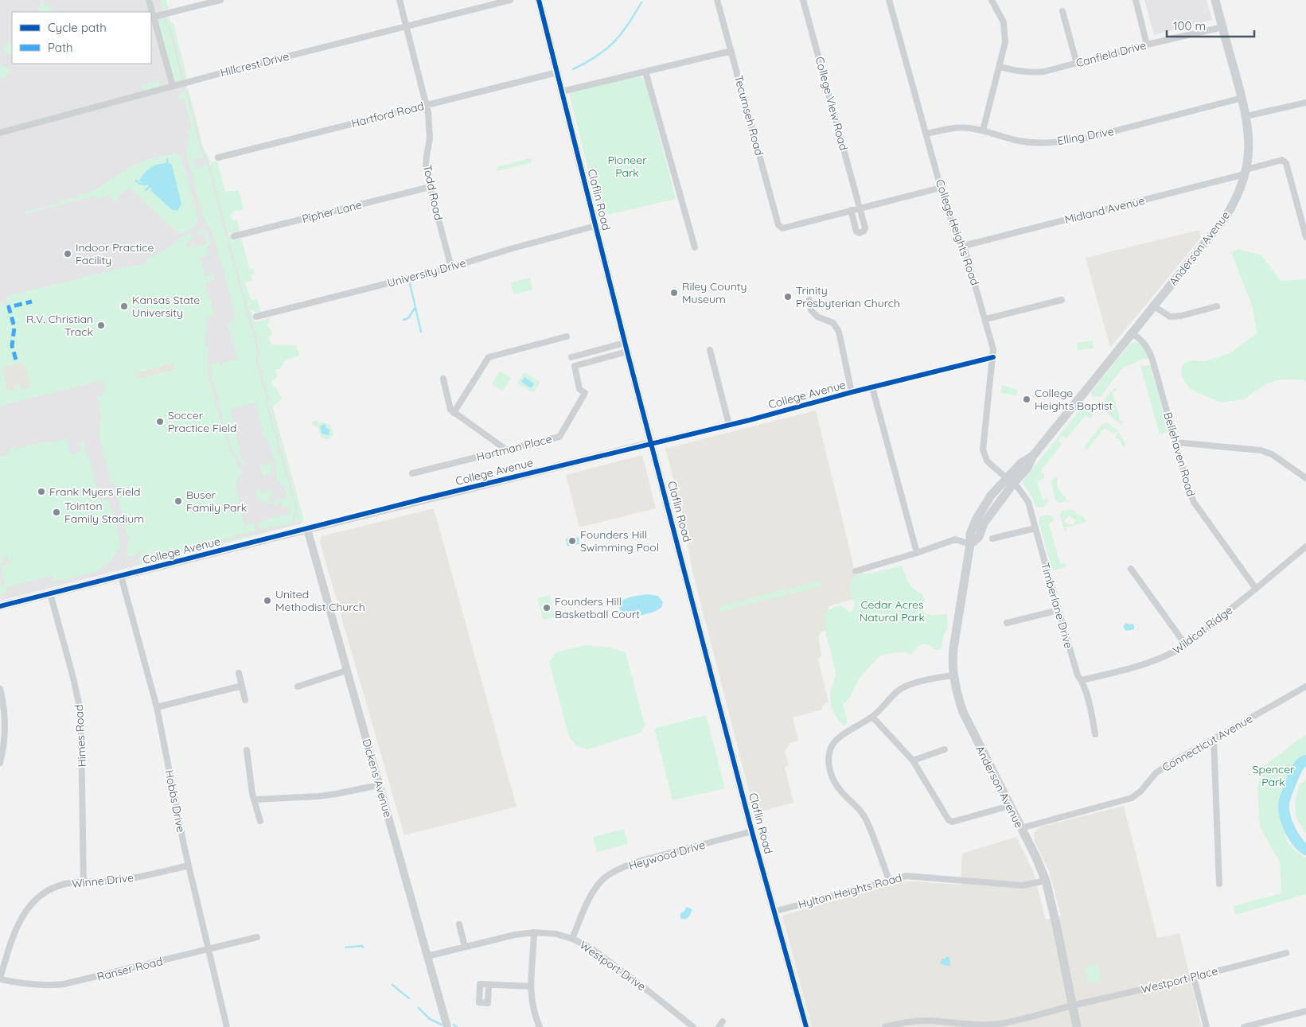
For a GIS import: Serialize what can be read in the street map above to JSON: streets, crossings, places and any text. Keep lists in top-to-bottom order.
{
  "streets": {
    "main road": ["Anderson Avenue"],
    "street": [
      "Canfield Drive",
      "Hillcrest Drive",
      "College View Road",
      "Hartford Road",
      "Tecumseh Road",
      "Elling Drive",
      "Todd Road",
      "Claflin Road",
      "Midland Avenue",
      "Pipher Lane",
      "College Heights Road",
      "University Drive",
      "College Avenue",
      "Hartman Place",
      "Bellehaven Road",
      "Timberlane Drive",
      "Wildcat Ridge",
      "Himes Road",
      "Connecticut Avenue",
      "Dickens Avenue",
      "Hobbs Drive",
      "Heywood Drive",
      "Winne Drive",
      "Hylton Heights Road",
      "Westport Drive",
      "Ranser Road",
      "Westport Place"
    ]
  },
  "crossings": [
    ["Canfield Drive", "Anderson Avenue"],
    ["Hillcrest Drive", "Todd Road"],
    ["College View Road", "Tecumseh Road"],
    ["Hartford Road", "Todd Road"],
    ["Hartford Road", "Claflin Road"],
    ["Elling Drive", "College Heights Road"],
    ["Elling Drive", "Anderson Avenue"],
    ["Todd Road", "Pipher Lane"],
    ["Todd Road", "University Drive"],
    ["Claflin Road", "University Drive"],
    ["Claflin Road", "College Avenue"],
    ["Claflin Road", "Hartman Place"],
    ["Claflin Road", "Heywood Drive"],
    ["Claflin Road", "Hylton Heights Road"],
    ["Midland Avenue", "College Heights Road"],
    ["Midland Avenue", "Anderson Avenue"],
    ["College Heights Road", "Anderson Avenue"],
    ["College Heights Road", "College Avenue"],
    ["College Heights Road", "Timberlane Drive"],
    ["Anderson Avenue", "Bellehaven Road"],
    ["Anderson Avenue", "Timberlane Drive"],
    ["Anderson Avenue", "Connecticut Avenue"],
    ["Anderson Avenue", "Hylton Heights Road"],
    ["Anderson Avenue", "Westport Place"],
    ["College Avenue", "Himes Road"],
    ["College Avenue", "Dickens Avenue"],
    ["College Avenue", "Hobbs Drive"],
    ["Bellehaven Road", "Wildcat Ridge"],
    ["Timberlane Drive", "Wildcat Ridge"],
    ["Himes Road", "Winne Drive"],
    ["Dickens Avenue", "Westport Drive"],
    ["Hobbs Drive", "Winne Drive"],
    ["Hobbs Drive", "Ranser Road"],
    ["Heywood Drive", "Westport Drive"],
    ["Winne Drive", "Ranser Road"]
  ],
  "parks": ["Pioneer Park", "Cedar Acres Natural Park", "Spencer Park"],
  "places": [
    "Indoor Practice Facility",
    "Riley County Museum",
    "Trinity Presbyterian Church",
    "Kansas State University",
    "R.V. Christian Track",
    "College Heights Baptist",
    "Soccer Practice Field",
    "Frank Myers Field",
    "Buser Family Park",
    "Tointon Family Stadium",
    "Founders Hill Swimming Pool",
    "United Methodist Church",
    "Founders Hill Basketball Court"
  ],
  "legend": ["Cycle path", "Path"],
  "scale_bar": "100 m"
}
